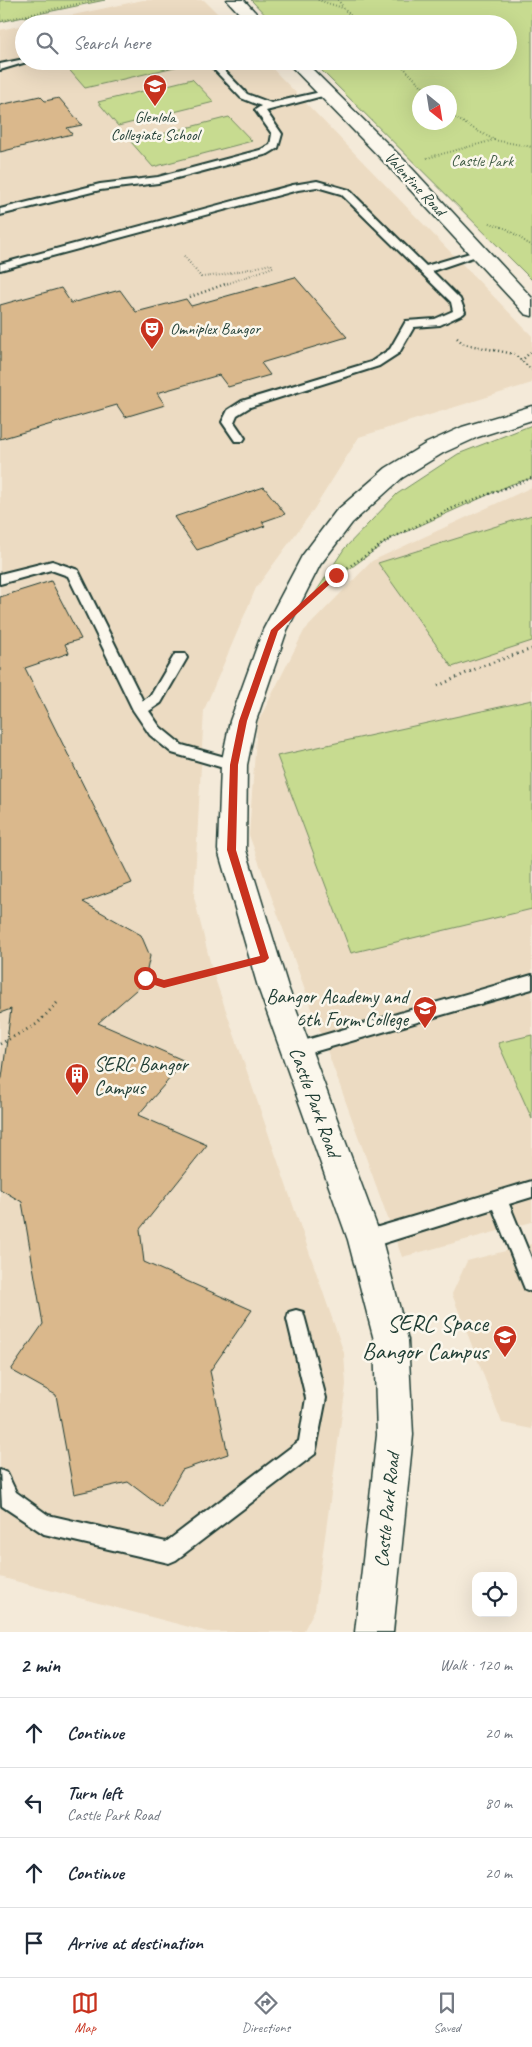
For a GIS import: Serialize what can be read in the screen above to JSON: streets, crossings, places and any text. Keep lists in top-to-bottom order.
{
  "streets": {
    "street": ["Valentine Road", "Castle Park Road"]
  },
  "parks": ["Castle Park"],
  "places": {
    "school or university": ["Glenlola Collegiate School", "Bangor Academy and 6th Form College", "SERC Space Bangor Campus"],
    "theatre": ["Omniplex Bangor"],
    "building": ["SERC Bangor Campus"]
  },
  "north": "bottom right",
  "page": {
    "search": "Search here",
    "heading": ["2 min", "Walk · 120 m"],
    "list": [
      ["Continue", "20 m"],
      ["Turn left", "Castle Park Road", "80 m"],
      ["Continue", "20 m"],
      "Arrive at destination"
    ],
    "nav": ["Map", "Directions", "Saved"]
  }
}
